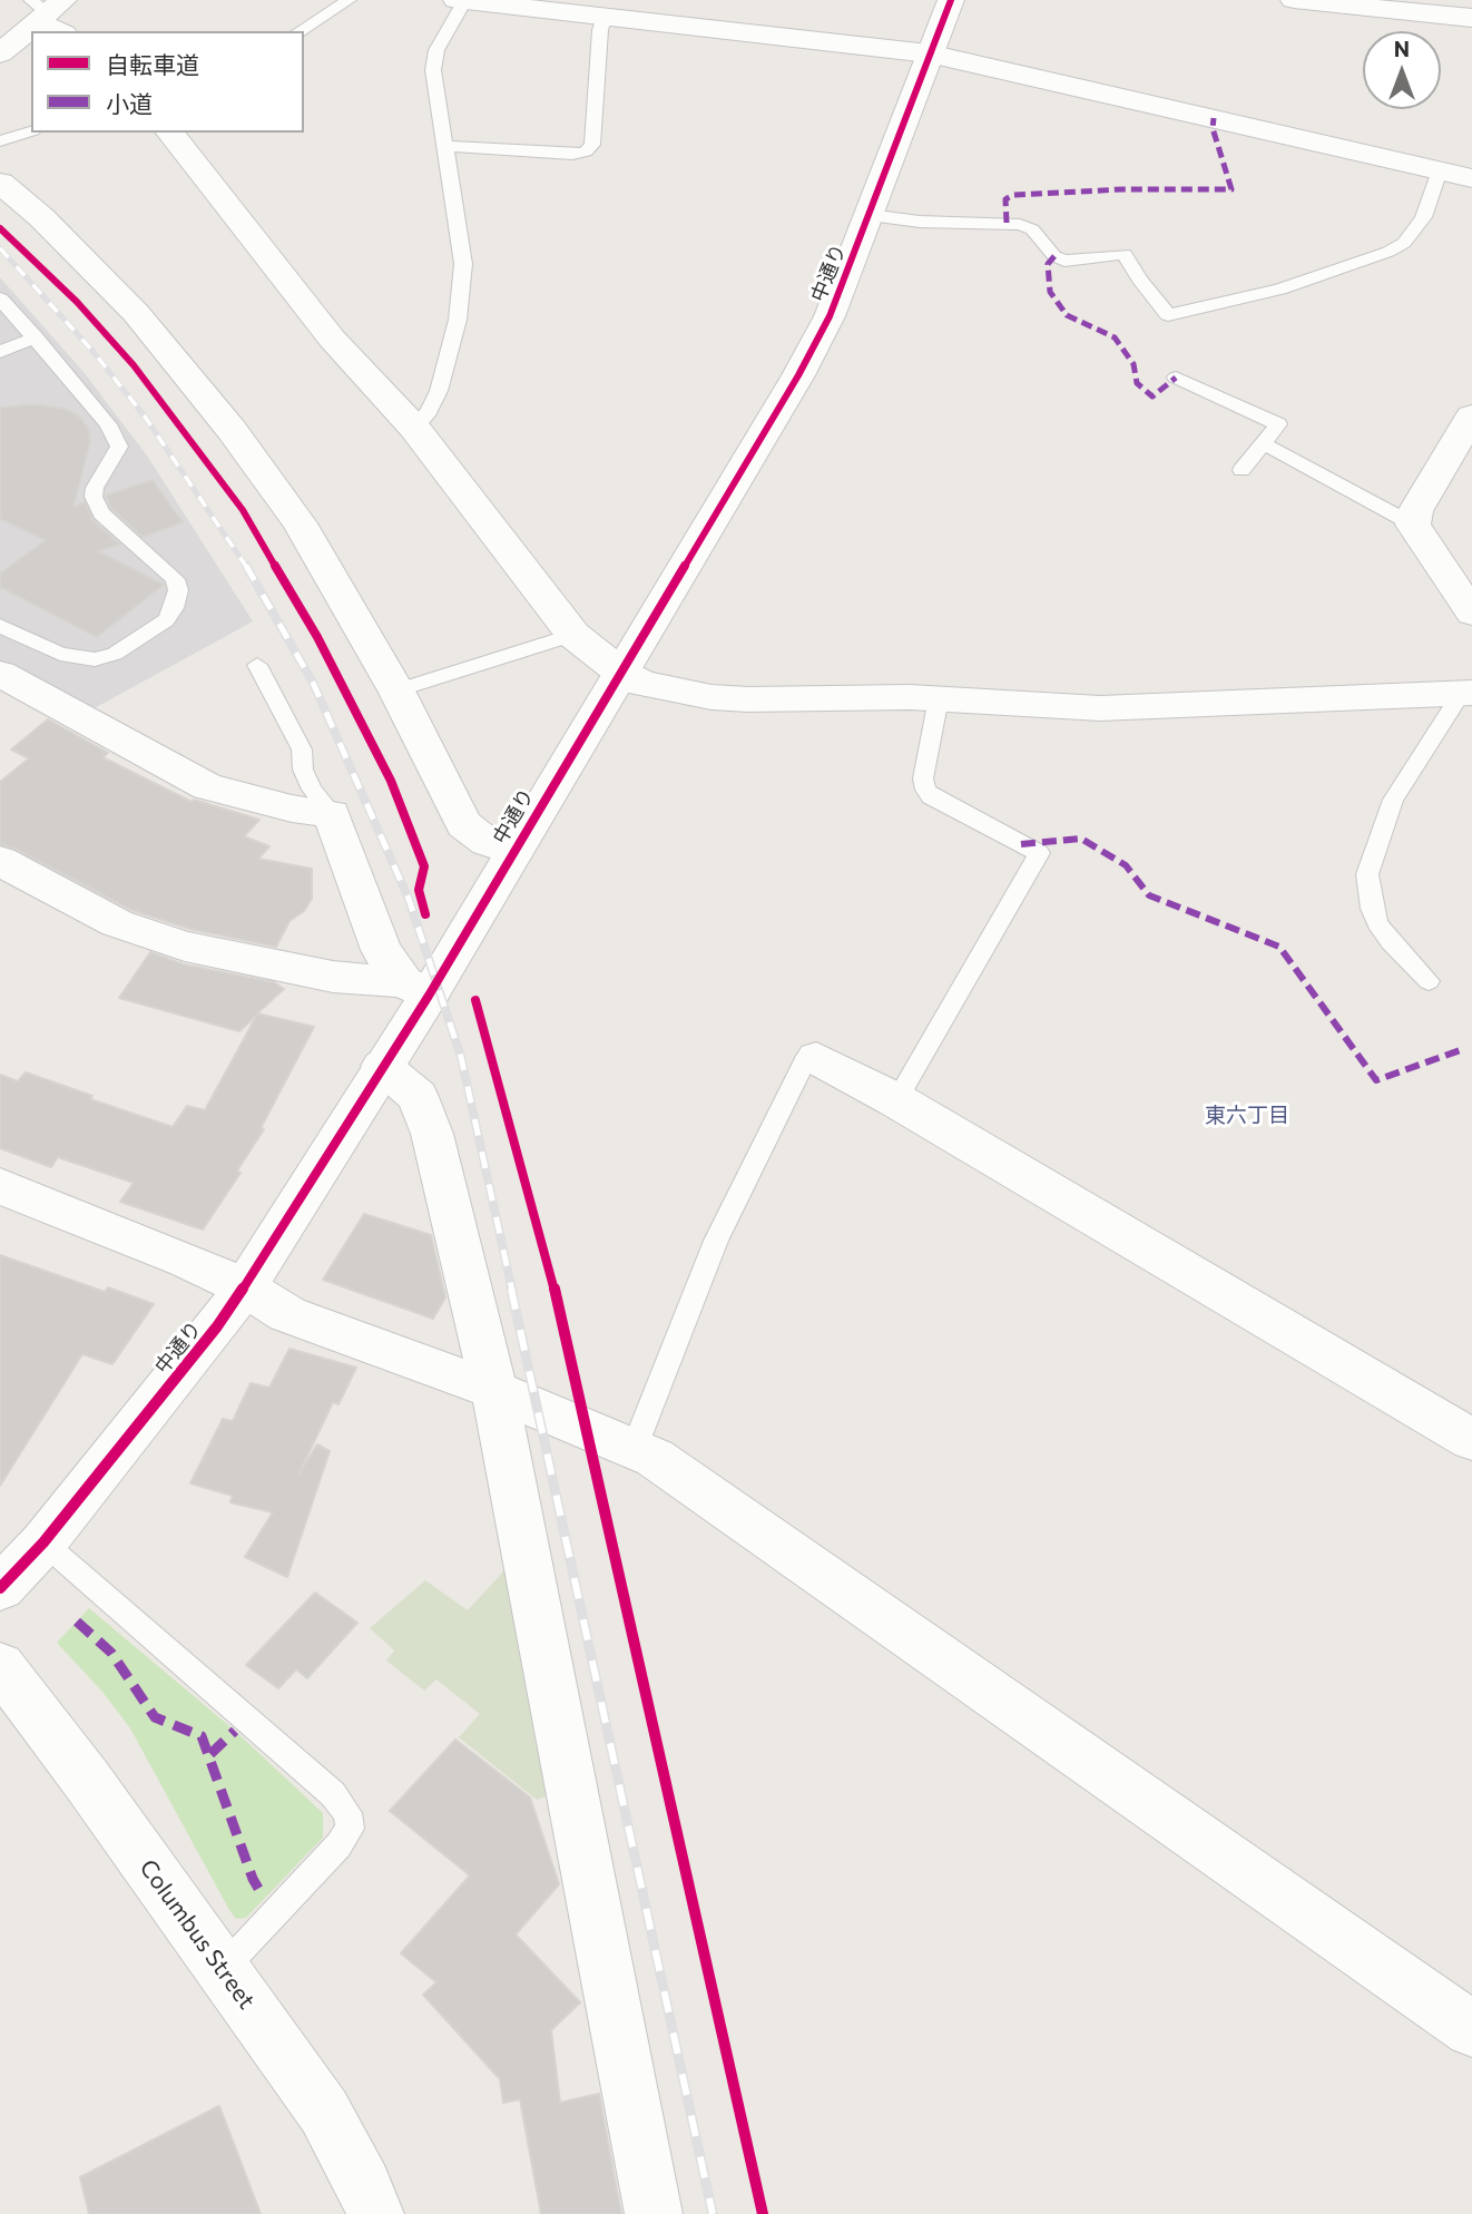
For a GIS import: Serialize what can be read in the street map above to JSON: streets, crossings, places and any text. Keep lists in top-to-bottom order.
{
  "streets": {
    "street": ["中通り", "Columbus Street"]
  },
  "districts": ["東六丁目"],
  "legend": ["自転車道", "小道"],
  "north": "top"
}
